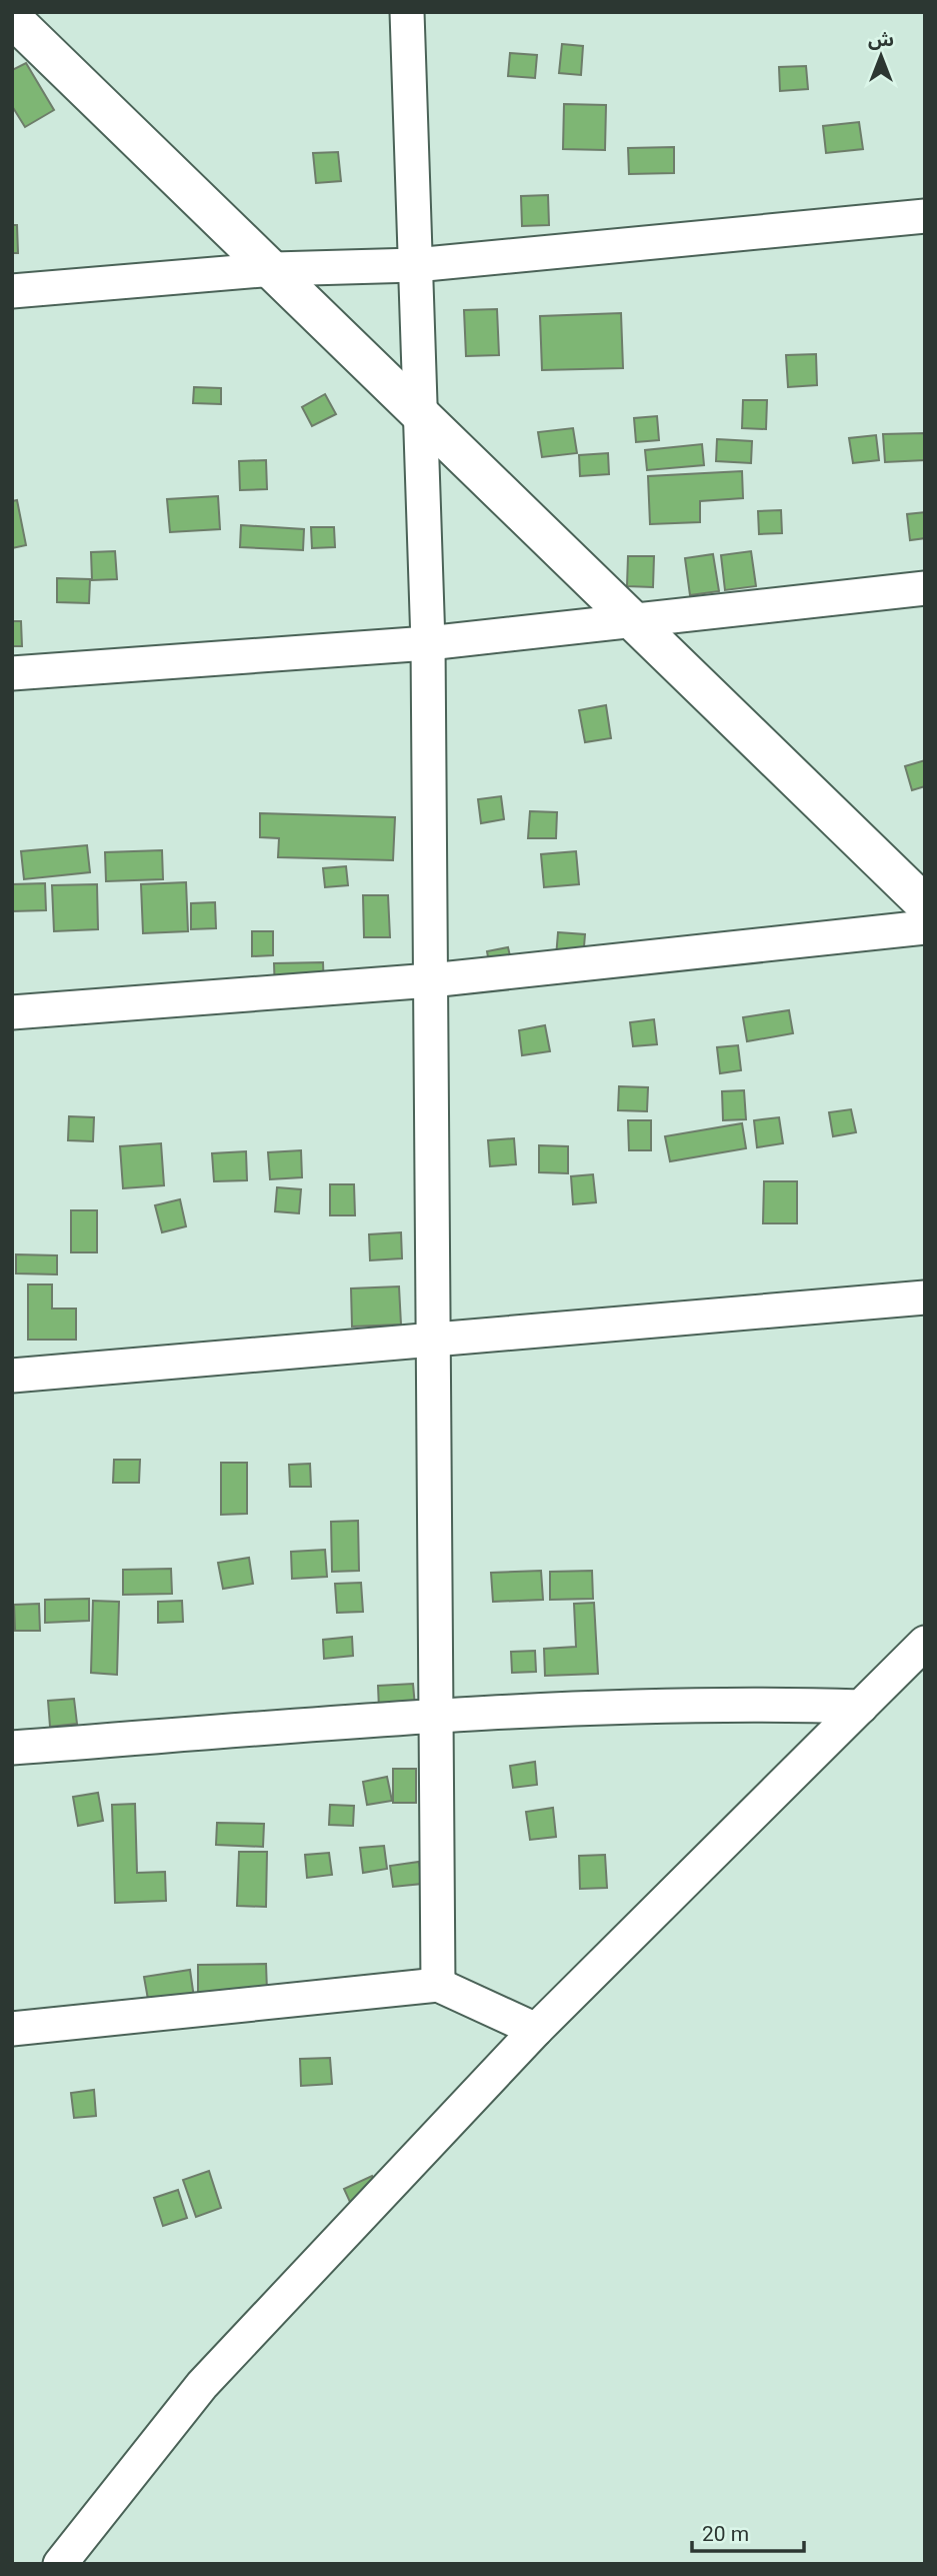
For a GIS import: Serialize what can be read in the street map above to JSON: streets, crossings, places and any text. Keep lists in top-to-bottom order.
{
  "scale_bar": "20 m",
  "north": "top"
}
